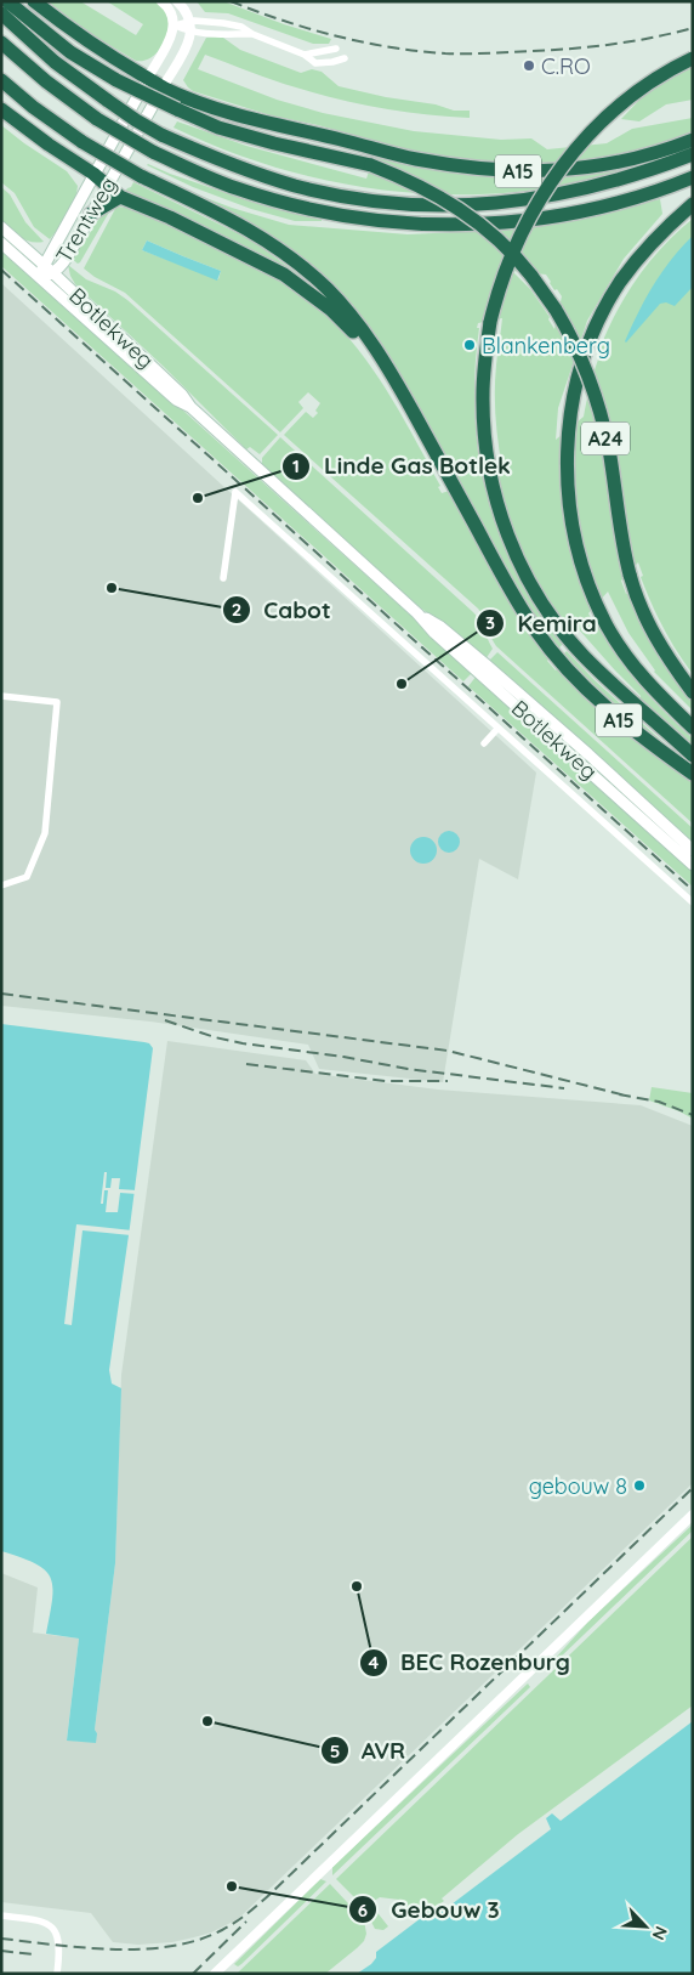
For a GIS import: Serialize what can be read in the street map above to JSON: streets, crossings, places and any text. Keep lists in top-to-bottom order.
{
  "streets": {
    "highway": ["A15", "A24"],
    "main road": ["Trentweg", "Botlekweg"]
  },
  "crossings": [
    ["A15", "Trentweg"],
    ["Trentweg", "Botlekweg"]
  ],
  "places": [
    "C.RO",
    "Blankenberg",
    "Linde Gas Botlek",
    "Cabot",
    "Kemira",
    "gebouw 8",
    "BEC Rozenburg",
    "AVR",
    "Gebouw 3"
  ],
  "north": "bottom right"
}
